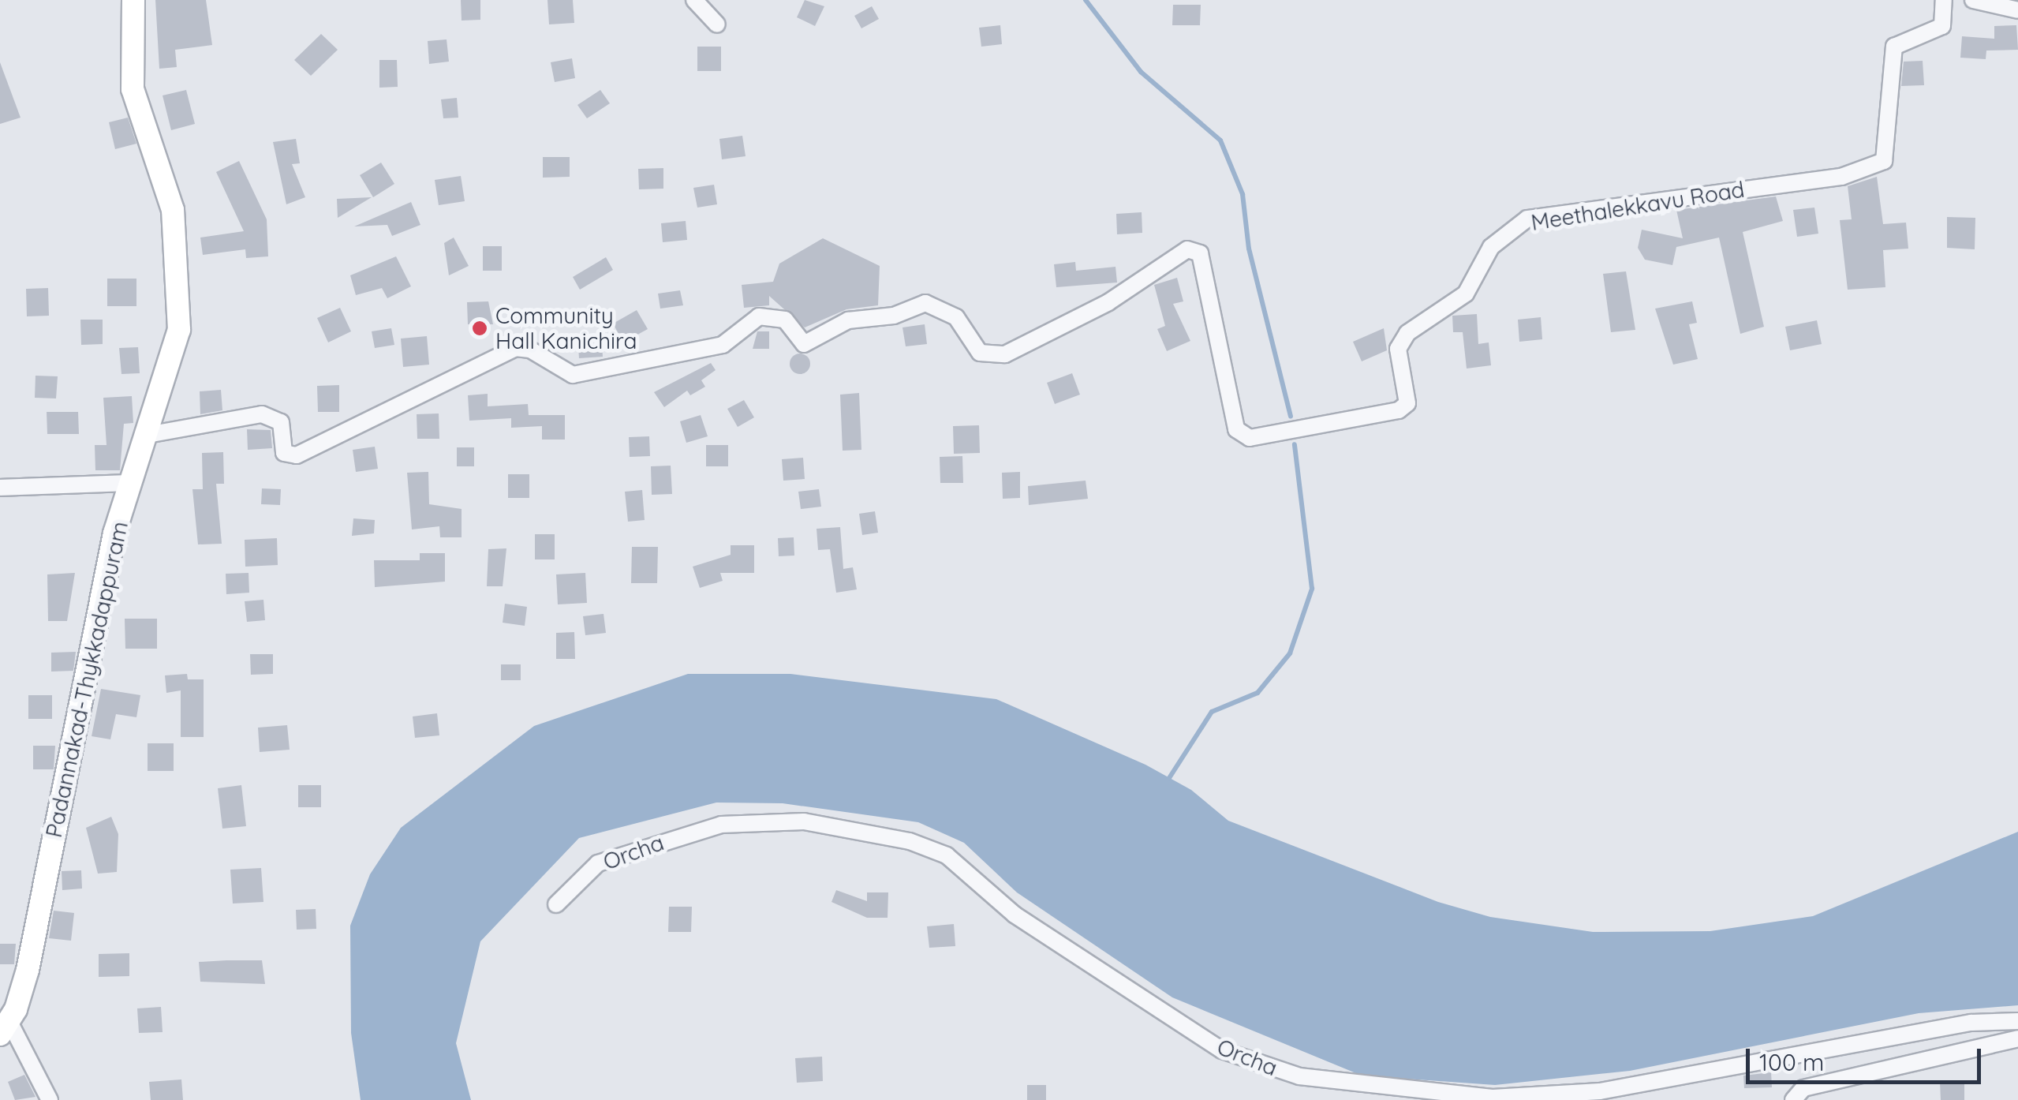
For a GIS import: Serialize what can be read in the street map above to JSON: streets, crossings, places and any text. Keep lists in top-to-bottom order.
{
  "streets": {
    "main road": ["Padannakad-Thykkadappuram"],
    "street": ["Meethalekkavu Road", "Orcha"]
  },
  "crossings": [
    ["Meethalekkavu Road", "Padannakad-Thykkadappuram"]
  ],
  "places": ["Community Hall Kanichira"],
  "scale_bar": "100 m"
}
